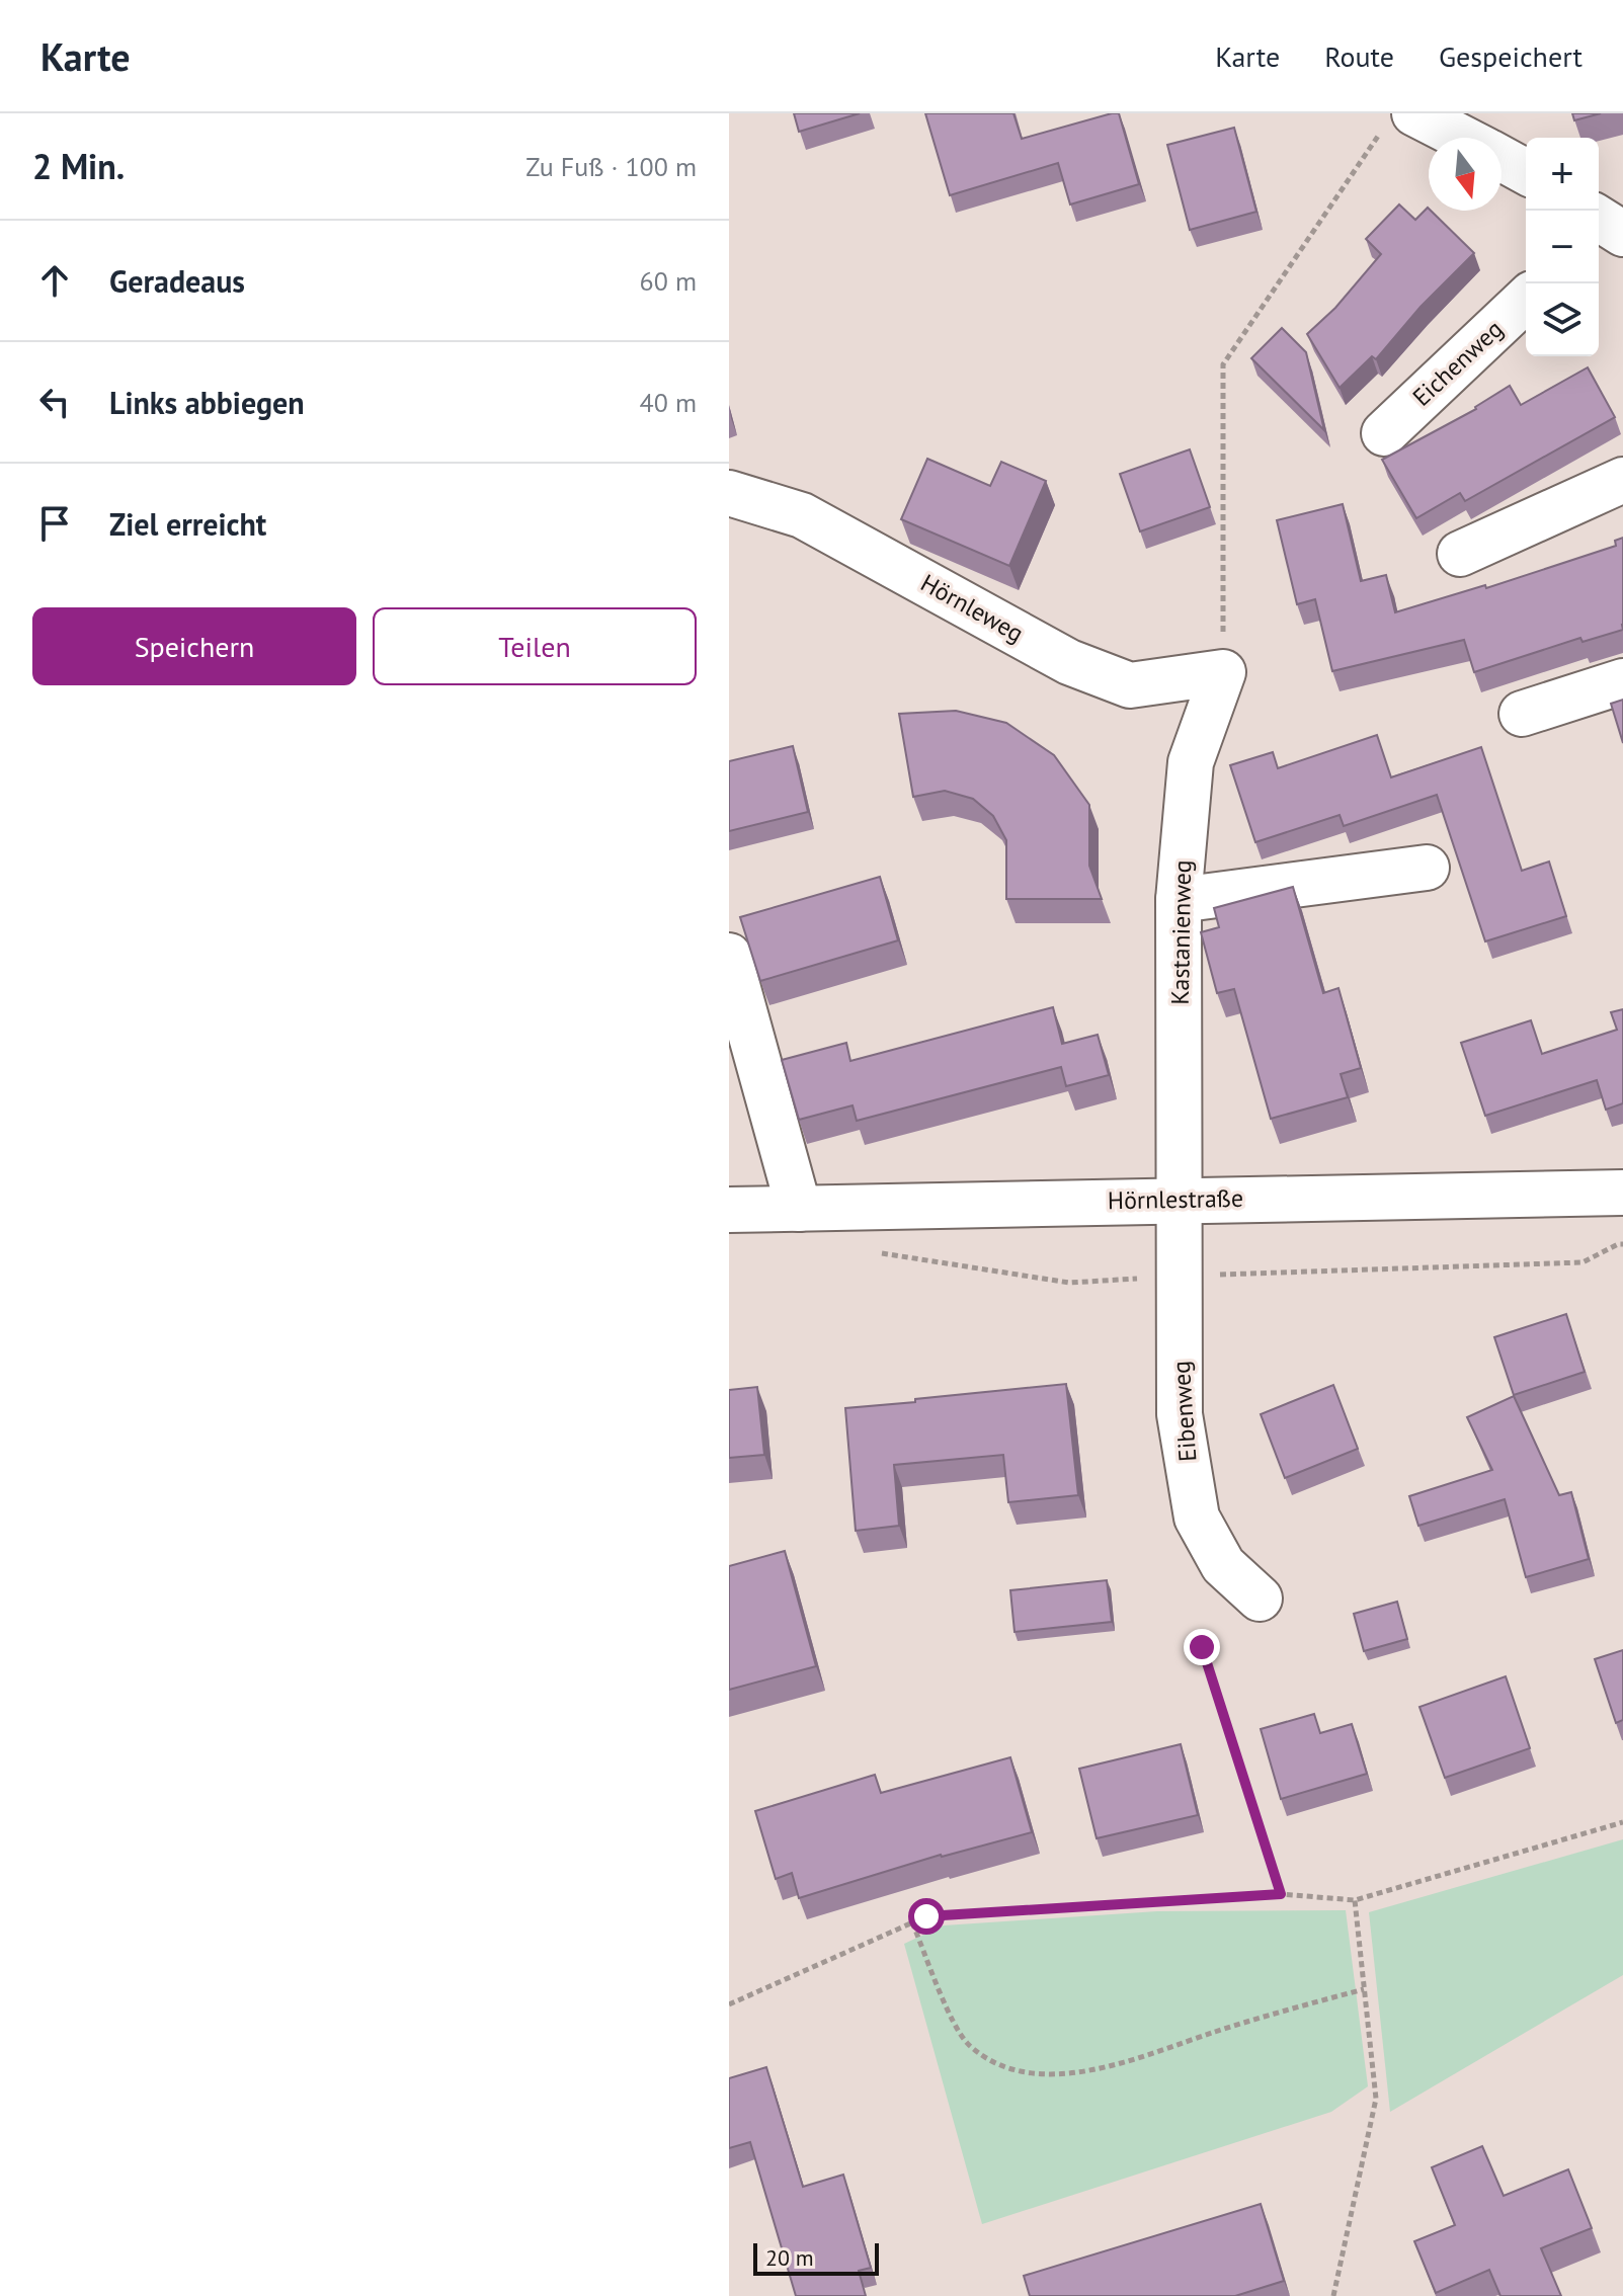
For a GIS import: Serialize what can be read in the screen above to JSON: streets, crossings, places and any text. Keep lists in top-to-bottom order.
{
  "streets": {
    "street": [
      "Eichenweg",
      "Hörnleweg",
      "Kastanienweg",
      "Hörnlestraße",
      "Eibenweg"
    ]
  },
  "crossings": [
    ["Hörnleweg", "Kastanienweg"],
    ["Kastanienweg", "Hörnlestraße"],
    ["Kastanienweg", "Eibenweg"],
    ["Hörnlestraße", "Eibenweg"]
  ],
  "scale_bar": "20 m",
  "north": "bottom",
  "page": {
    "header": "Karte",
    "nav": ["Karte", "Route", "Gespeichert"],
    "heading": ["2 Min.", "Zu Fuß · 100 m"],
    "map_buttons": ["+", "−"],
    "list": [
      ["Geradeaus", "60 m"],
      ["Links abbiegen", "40 m"],
      "Ziel erreicht"
    ],
    "buttons": ["Speichern", "Teilen"],
    "scale": "20 m"
  }
}
